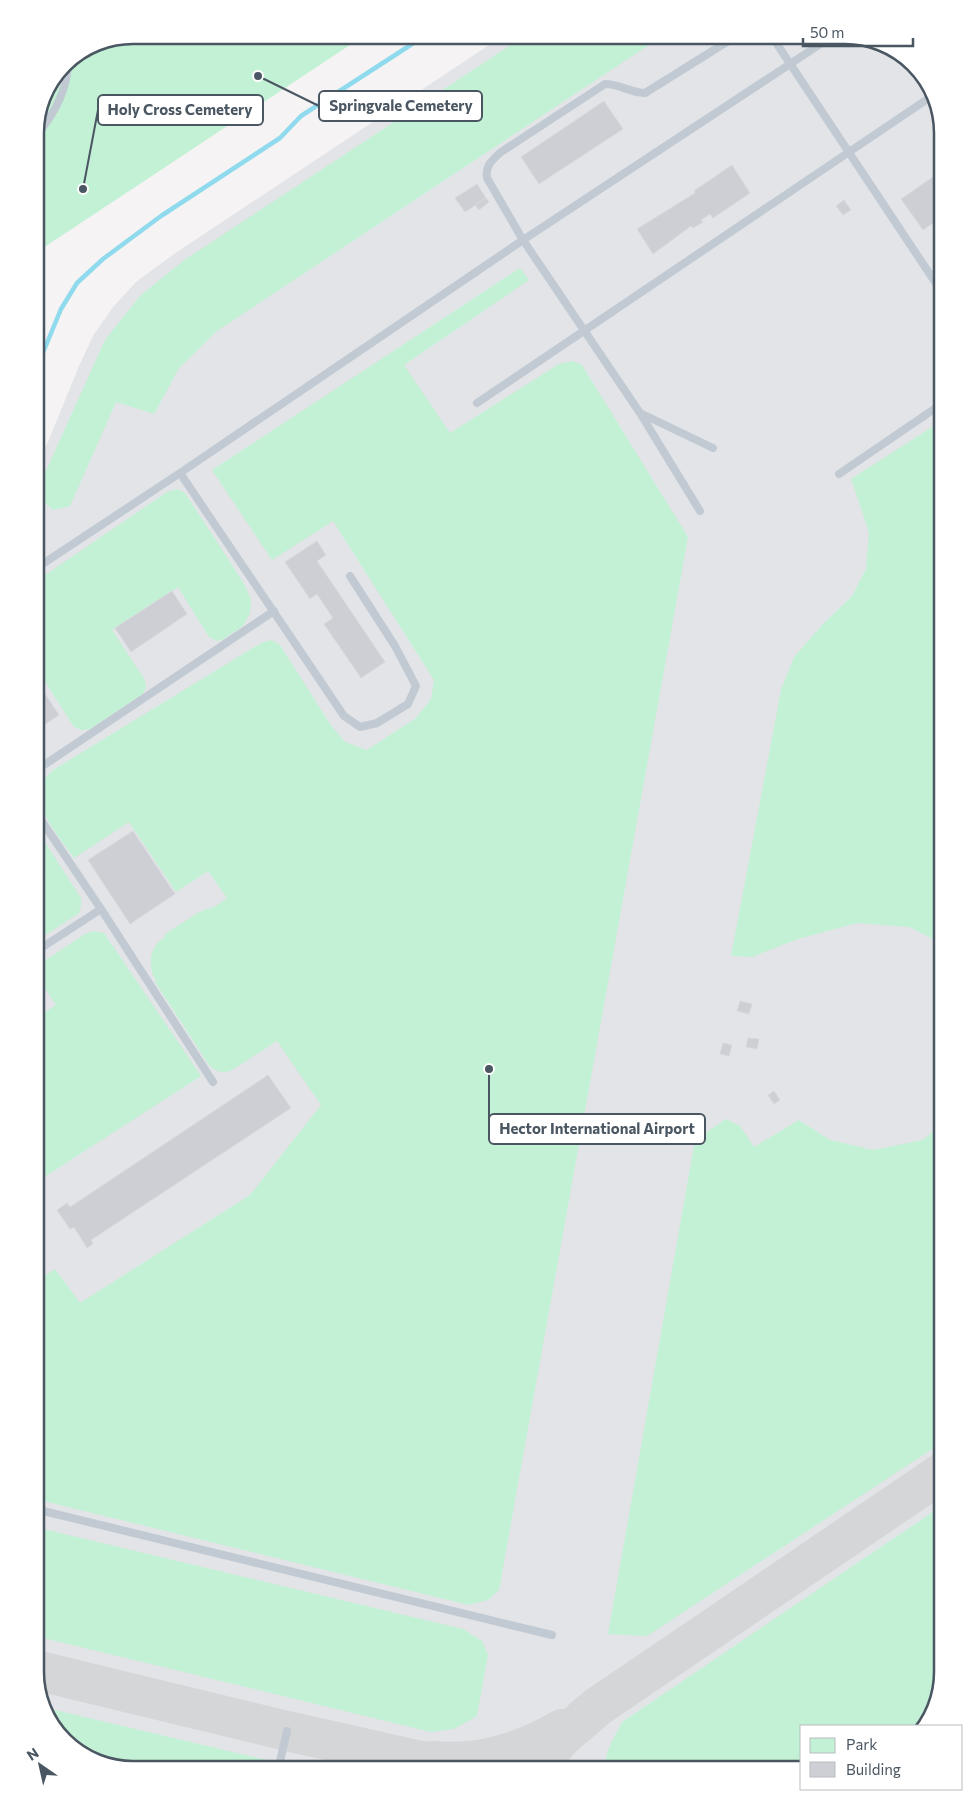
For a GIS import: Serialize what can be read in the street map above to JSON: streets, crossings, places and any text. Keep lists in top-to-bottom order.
{
  "places": ["Springvale Cemetery", "Holy Cross Cemetery", "Hector International Airport"],
  "legend": ["Park", "Building"],
  "scale_bar": "50 m",
  "north": "top left"
}
